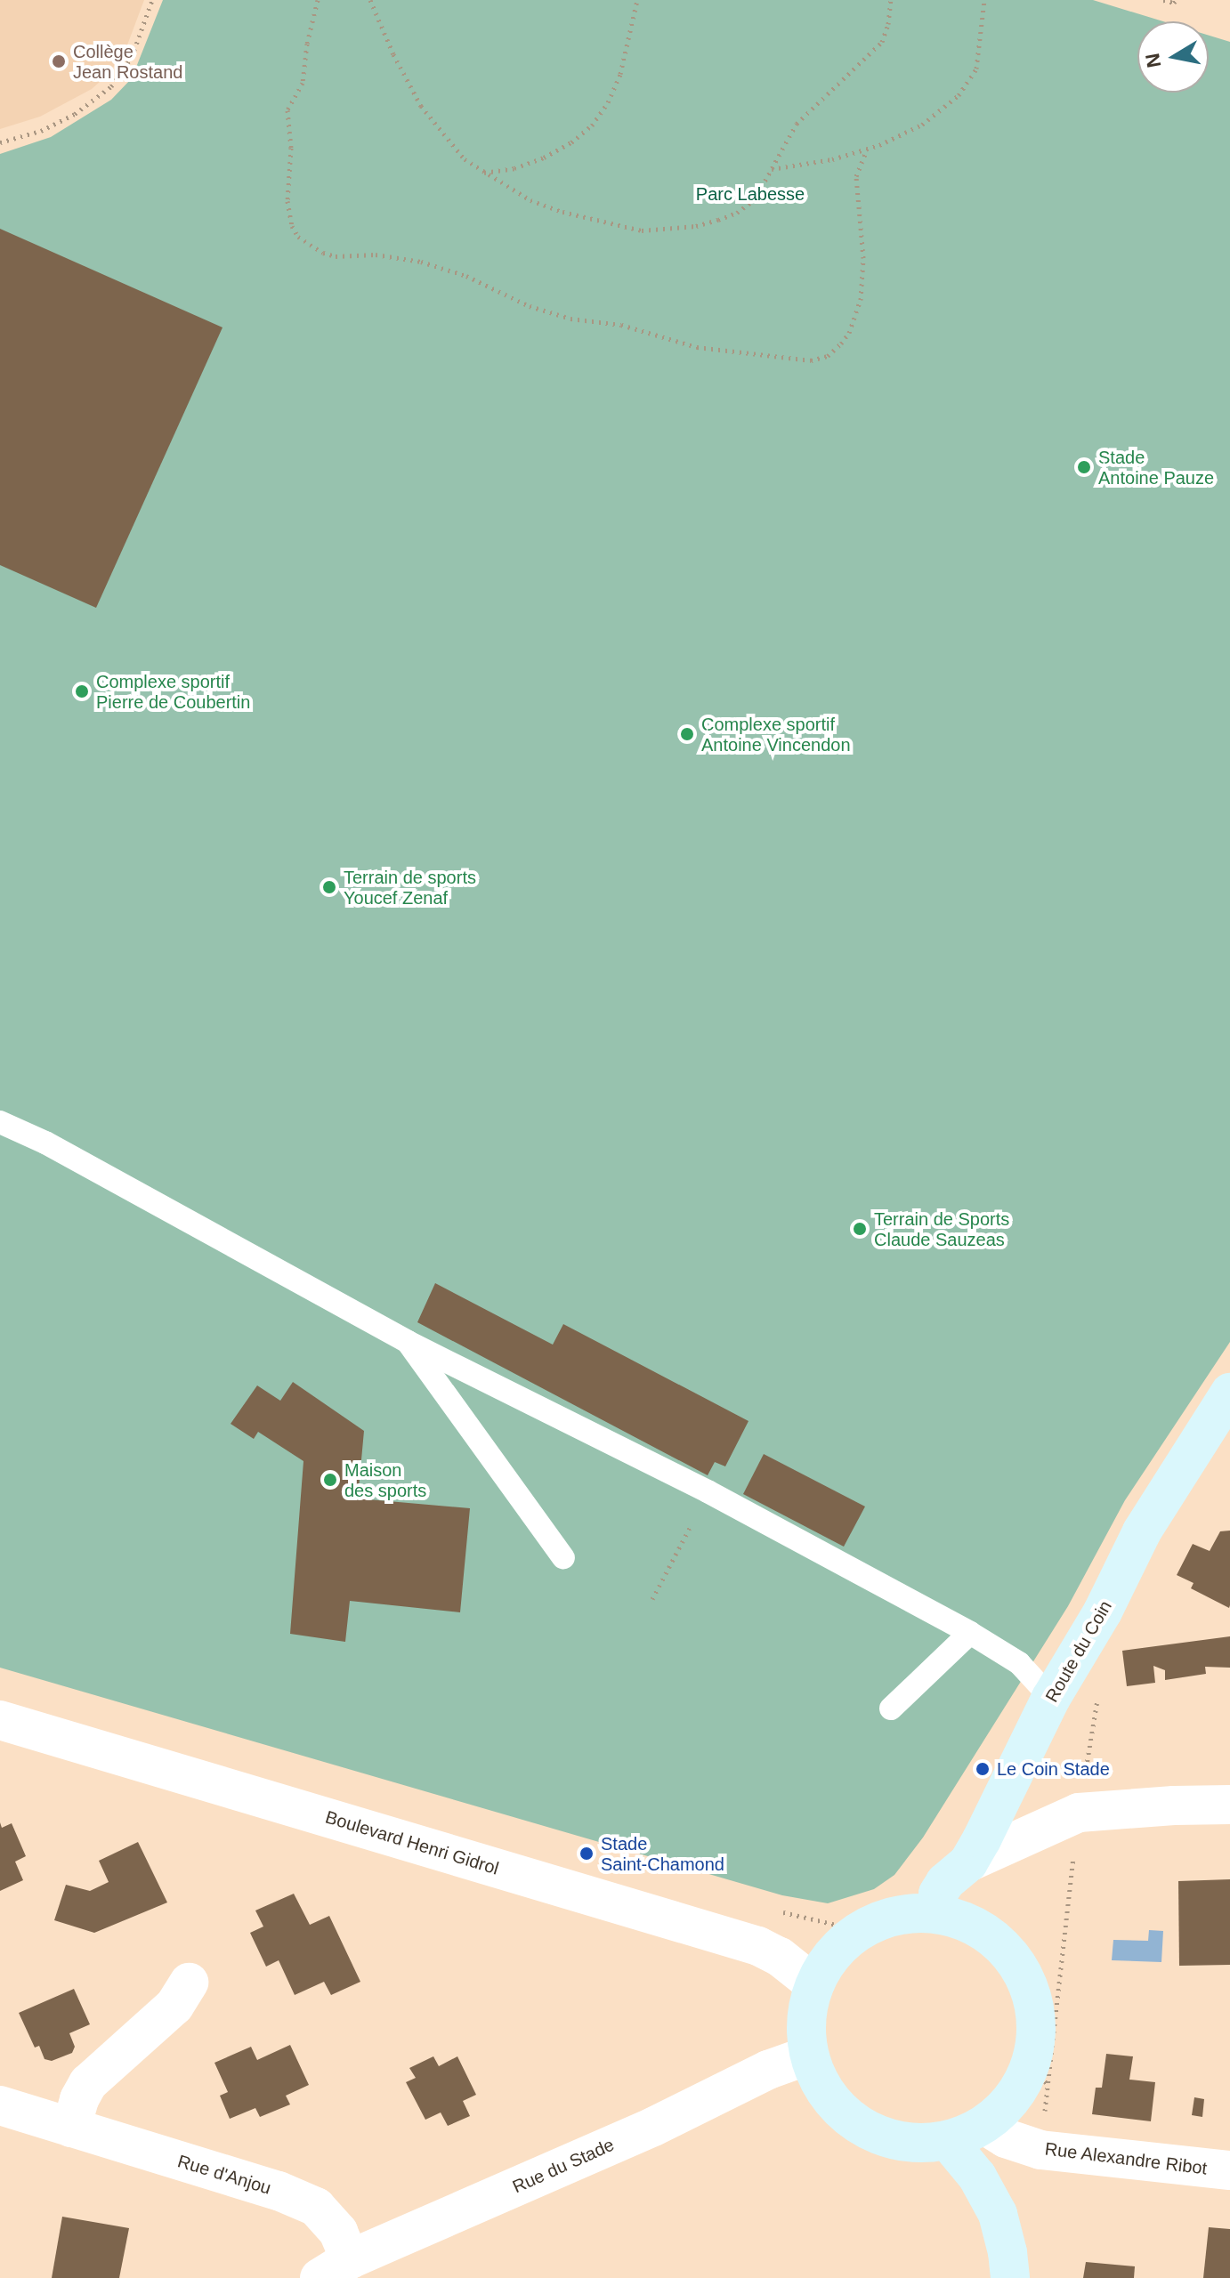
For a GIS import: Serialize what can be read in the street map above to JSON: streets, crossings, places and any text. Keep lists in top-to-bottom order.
{
  "streets": {
    "main road": ["Route du Coin"],
    "street": [
      "Boulevard Henri Gidrol",
      "Rue Alexandre Ribot",
      "Rue du Stade",
      "Rue d'Anjou"
    ]
  },
  "crossings": [
    ["Route du Coin", "Boulevard Henri Gidrol"],
    ["Route du Coin", "Rue Alexandre Ribot"],
    ["Route du Coin", "Rue du Stade"],
    ["Boulevard Henri Gidrol", "Rue Alexandre Ribot"],
    ["Boulevard Henri Gidrol", "Rue du Stade"],
    ["Rue Alexandre Ribot", "Rue du Stade"],
    ["Rue du Stade", "Rue d'Anjou"]
  ],
  "parks": ["Parc Labesse"],
  "places": [
    "Collège Jean Rostand",
    "Stade Antoine Pauze",
    "Complexe sportif Pierre de Coubertin",
    "Complexe sportif Antoine Vincendon",
    "Terrain de sports Youcef Zenaf",
    "Terrain de Sports Claude Sauzeas",
    "Maison des sports",
    "Le Coin Stade",
    "Stade Saint-Chamond"
  ],
  "north": "left"
}
